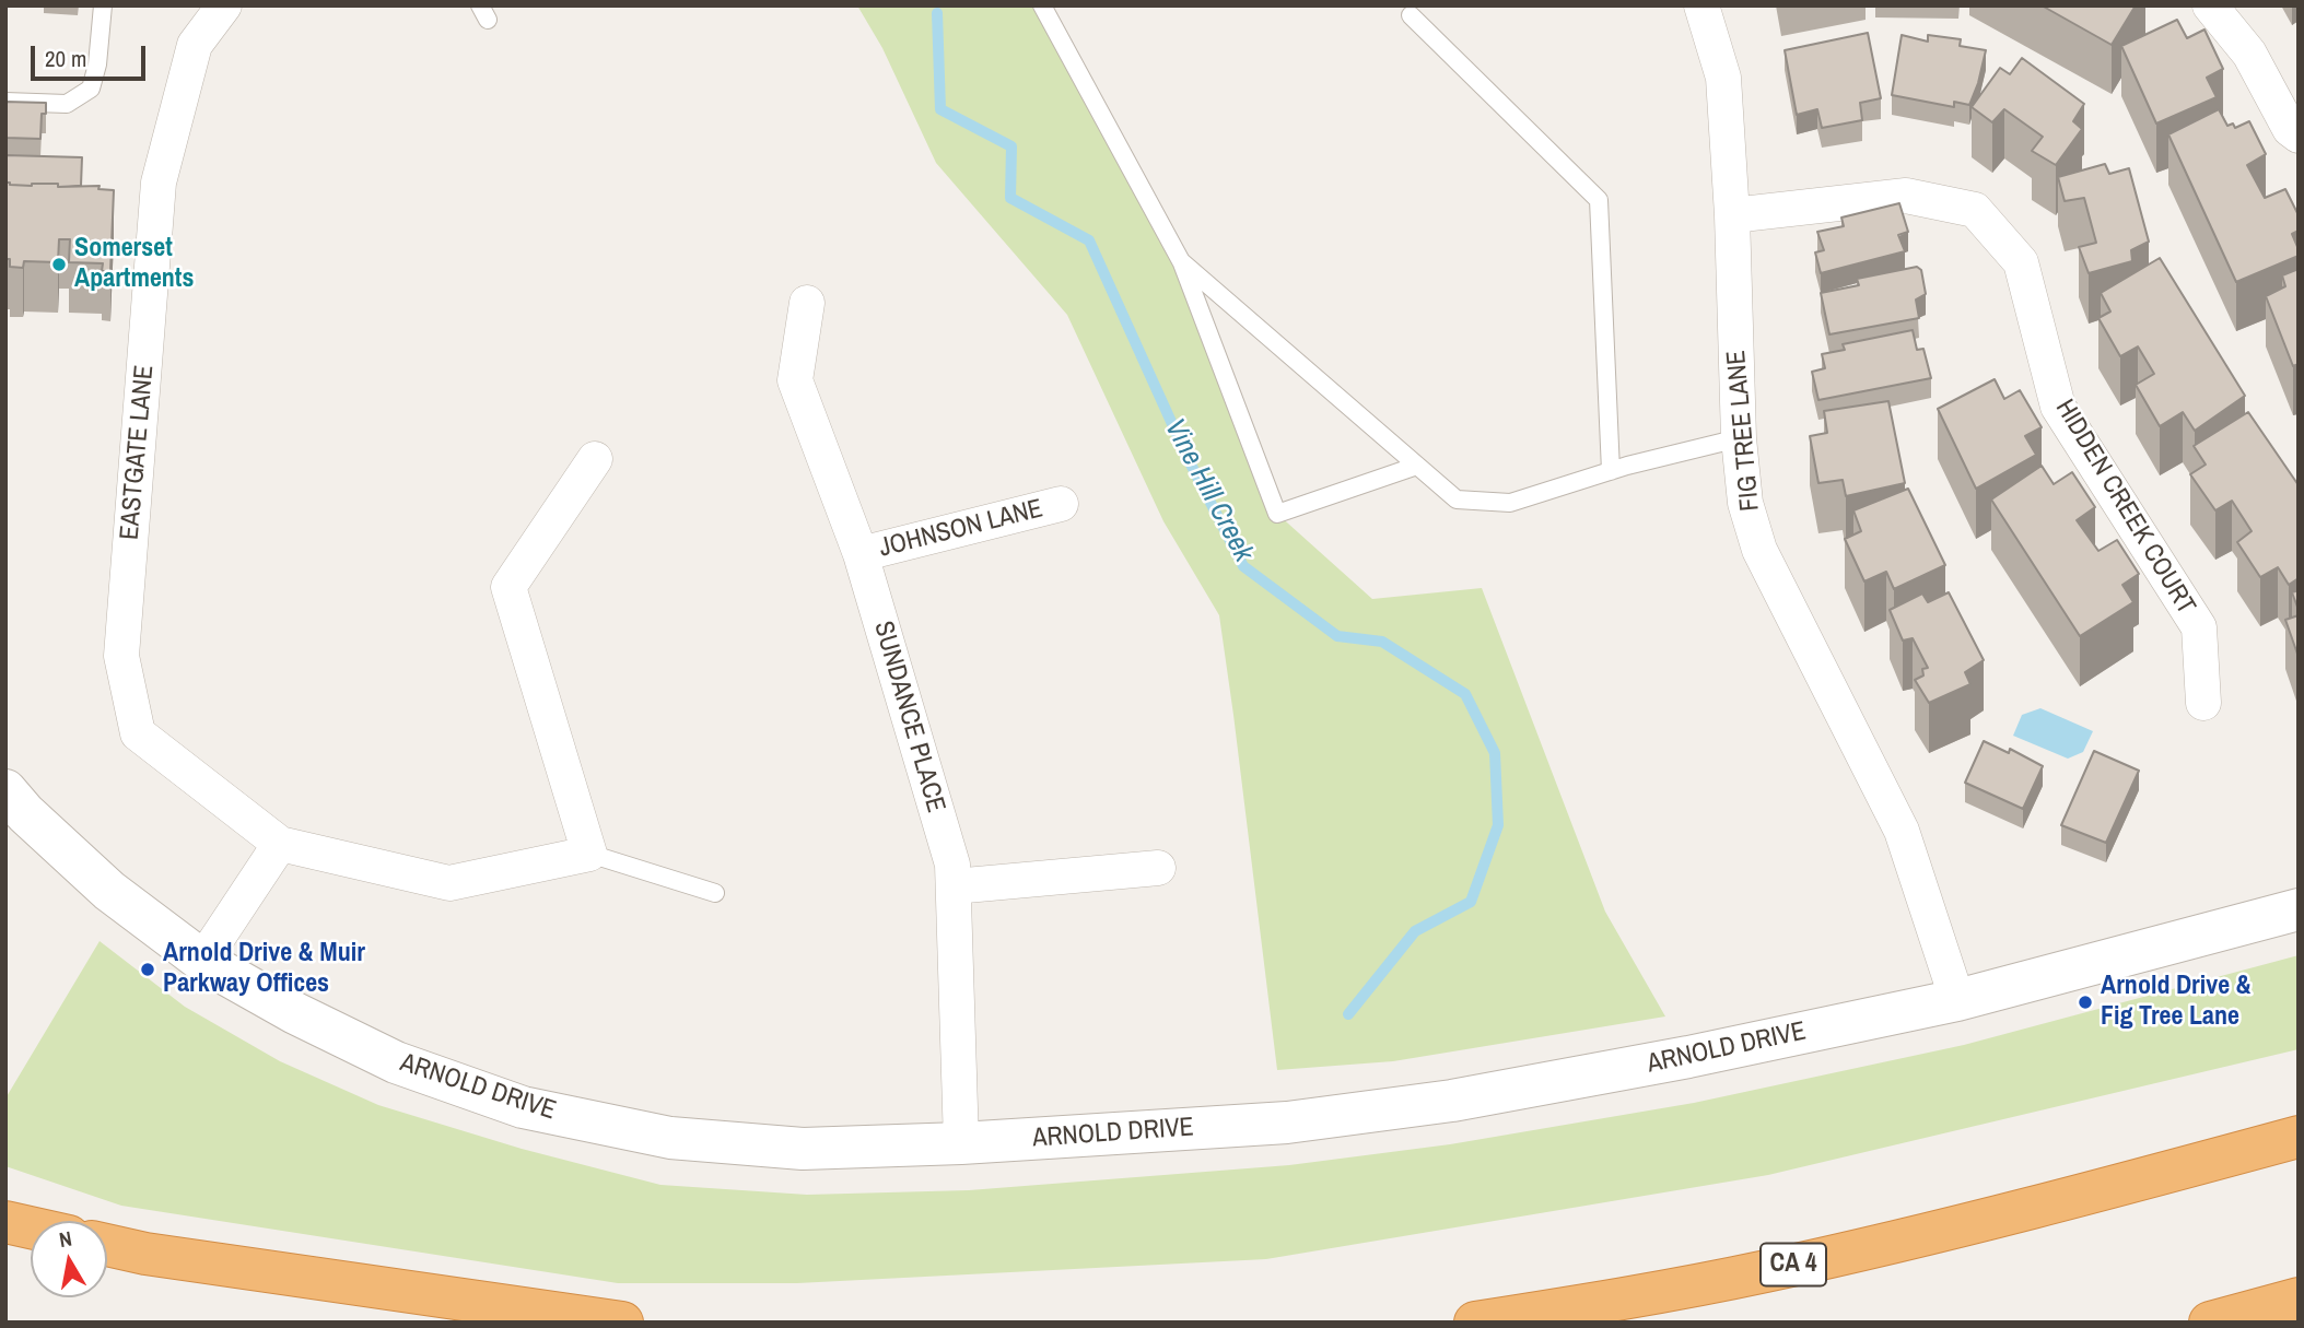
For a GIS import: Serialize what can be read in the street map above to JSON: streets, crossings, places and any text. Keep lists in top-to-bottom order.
{
  "streets": {
    "highway": ["CA 4"],
    "street": [
      "FIG TREE LANE",
      "EASTGATE LANE",
      "HIDDEN CREEK COURT",
      "JOHNSON LANE",
      "SUNDANCE PLACE",
      "ARNOLD DRIVE"
    ]
  },
  "crossings": [
    ["FIG TREE LANE", "HIDDEN CREEK COURT"],
    ["FIG TREE LANE", "ARNOLD DRIVE"],
    ["JOHNSON LANE", "SUNDANCE PLACE"],
    ["SUNDANCE PLACE", "ARNOLD DRIVE"]
  ],
  "water": ["Vine Hill Creek"],
  "places": ["Somerset Apartments", "Arnold Drive & Muir Parkway Offices", "Arnold Drive & Fig Tree Lane"],
  "scale_bar": "20 m",
  "north": "top"
}
